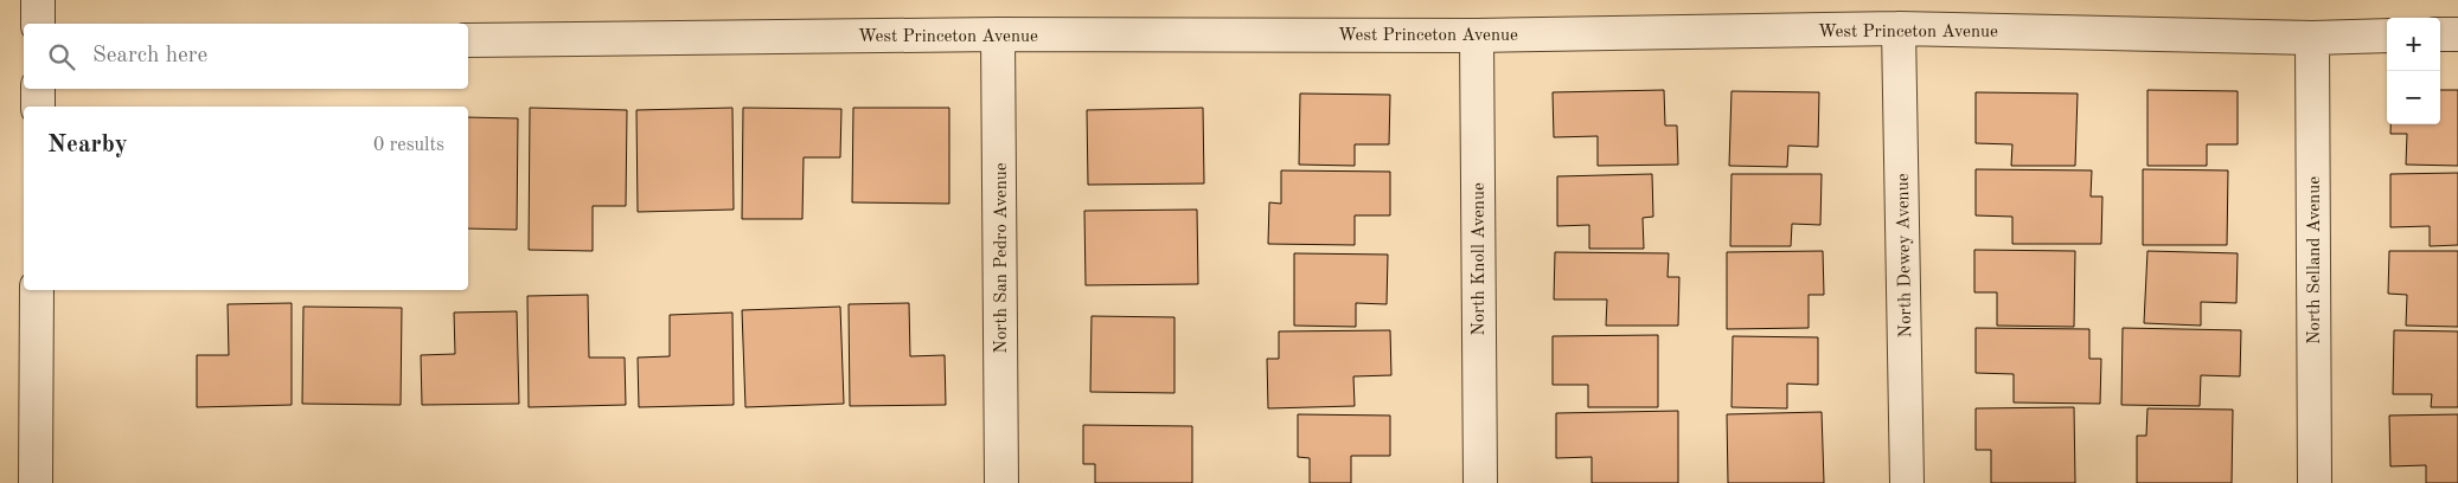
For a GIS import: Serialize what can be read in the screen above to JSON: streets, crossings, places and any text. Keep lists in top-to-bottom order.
{
  "streets": {
    "street": [
      "West Princeton Avenue",
      "North Dewey Avenue",
      "North San Pedro Avenue",
      "North Knoll Avenue",
      "North Selland Avenue"
    ]
  },
  "crossings": [
    ["West Princeton Avenue", "North Dewey Avenue"],
    ["West Princeton Avenue", "North San Pedro Avenue"],
    ["West Princeton Avenue", "North Knoll Avenue"],
    ["West Princeton Avenue", "North Selland Avenue"]
  ],
  "page": {
    "map_buttons": ["+", "−"],
    "search": "Search here",
    "heading": ["Nearby", "0 results"]
  }
}
